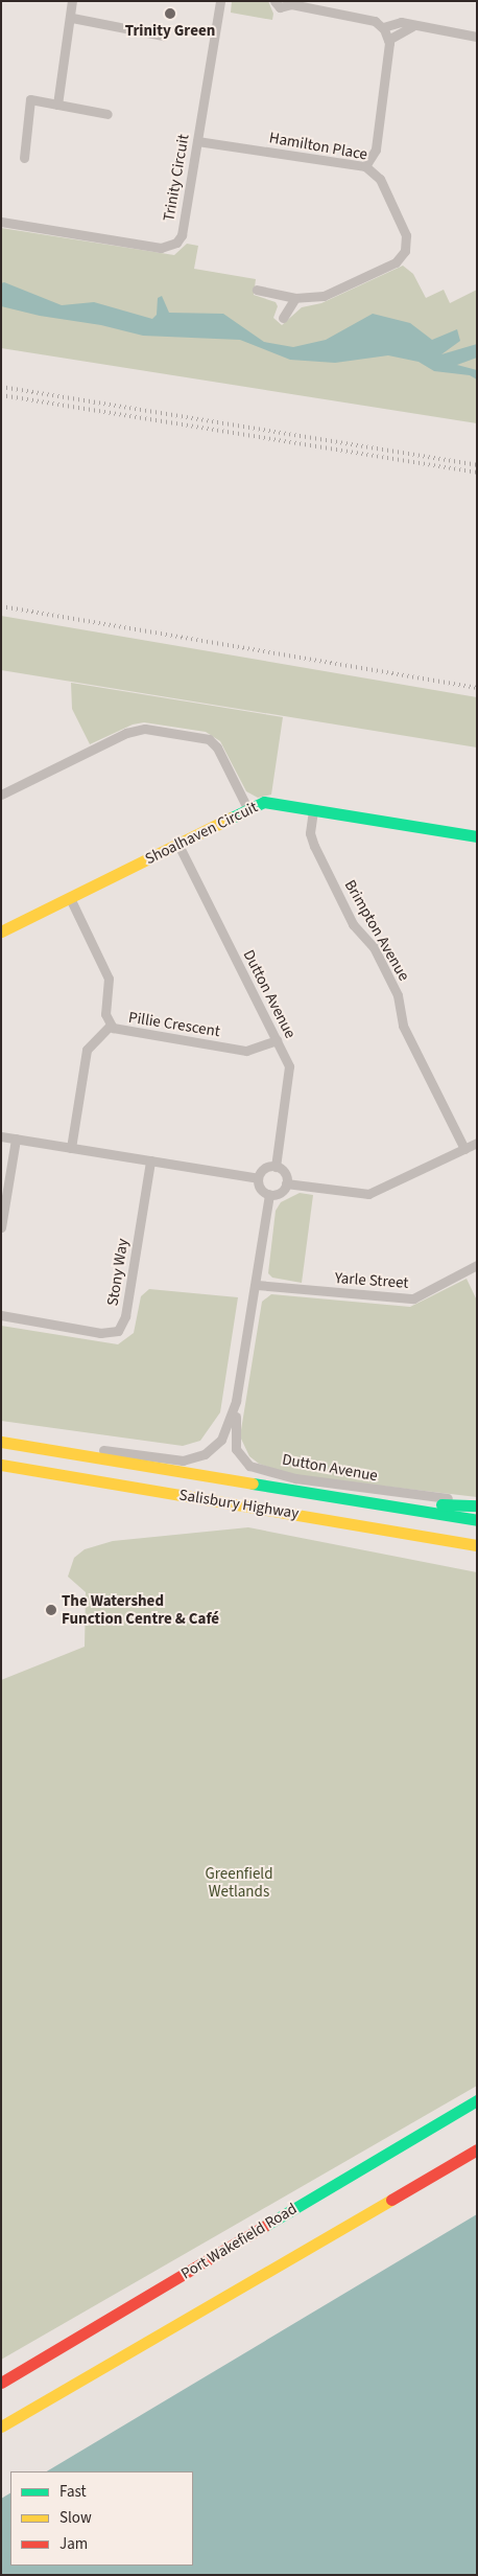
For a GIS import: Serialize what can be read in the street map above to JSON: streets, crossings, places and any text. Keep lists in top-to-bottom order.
{
  "streets": {
    "main road": ["Shoalhaven Circuit", "Salisbury Highway", "Port Wakefield Road"],
    "street": [
      "Hamilton Place",
      "Trinity Circuit",
      "Brimpton Avenue",
      "Dutton Avenue",
      "Pillie Crescent",
      "Stony Way",
      "Yarle Street"
    ]
  },
  "crossings": [
    ["Hamilton Place", "Trinity Circuit"],
    ["Shoalhaven Circuit", "Brimpton Avenue"],
    ["Shoalhaven Circuit", "Dutton Avenue"],
    ["Shoalhaven Circuit", "Pillie Crescent"],
    ["Dutton Avenue", "Pillie Crescent"],
    ["Dutton Avenue", "Yarle Street"],
    ["Dutton Avenue", "Salisbury Highway"]
  ],
  "parks": ["Greenfield Wetlands"],
  "places": ["Trinity Green", "The Watershed Function Centre & Café"],
  "legend": ["Fast", "Slow", "Jam"]
}
